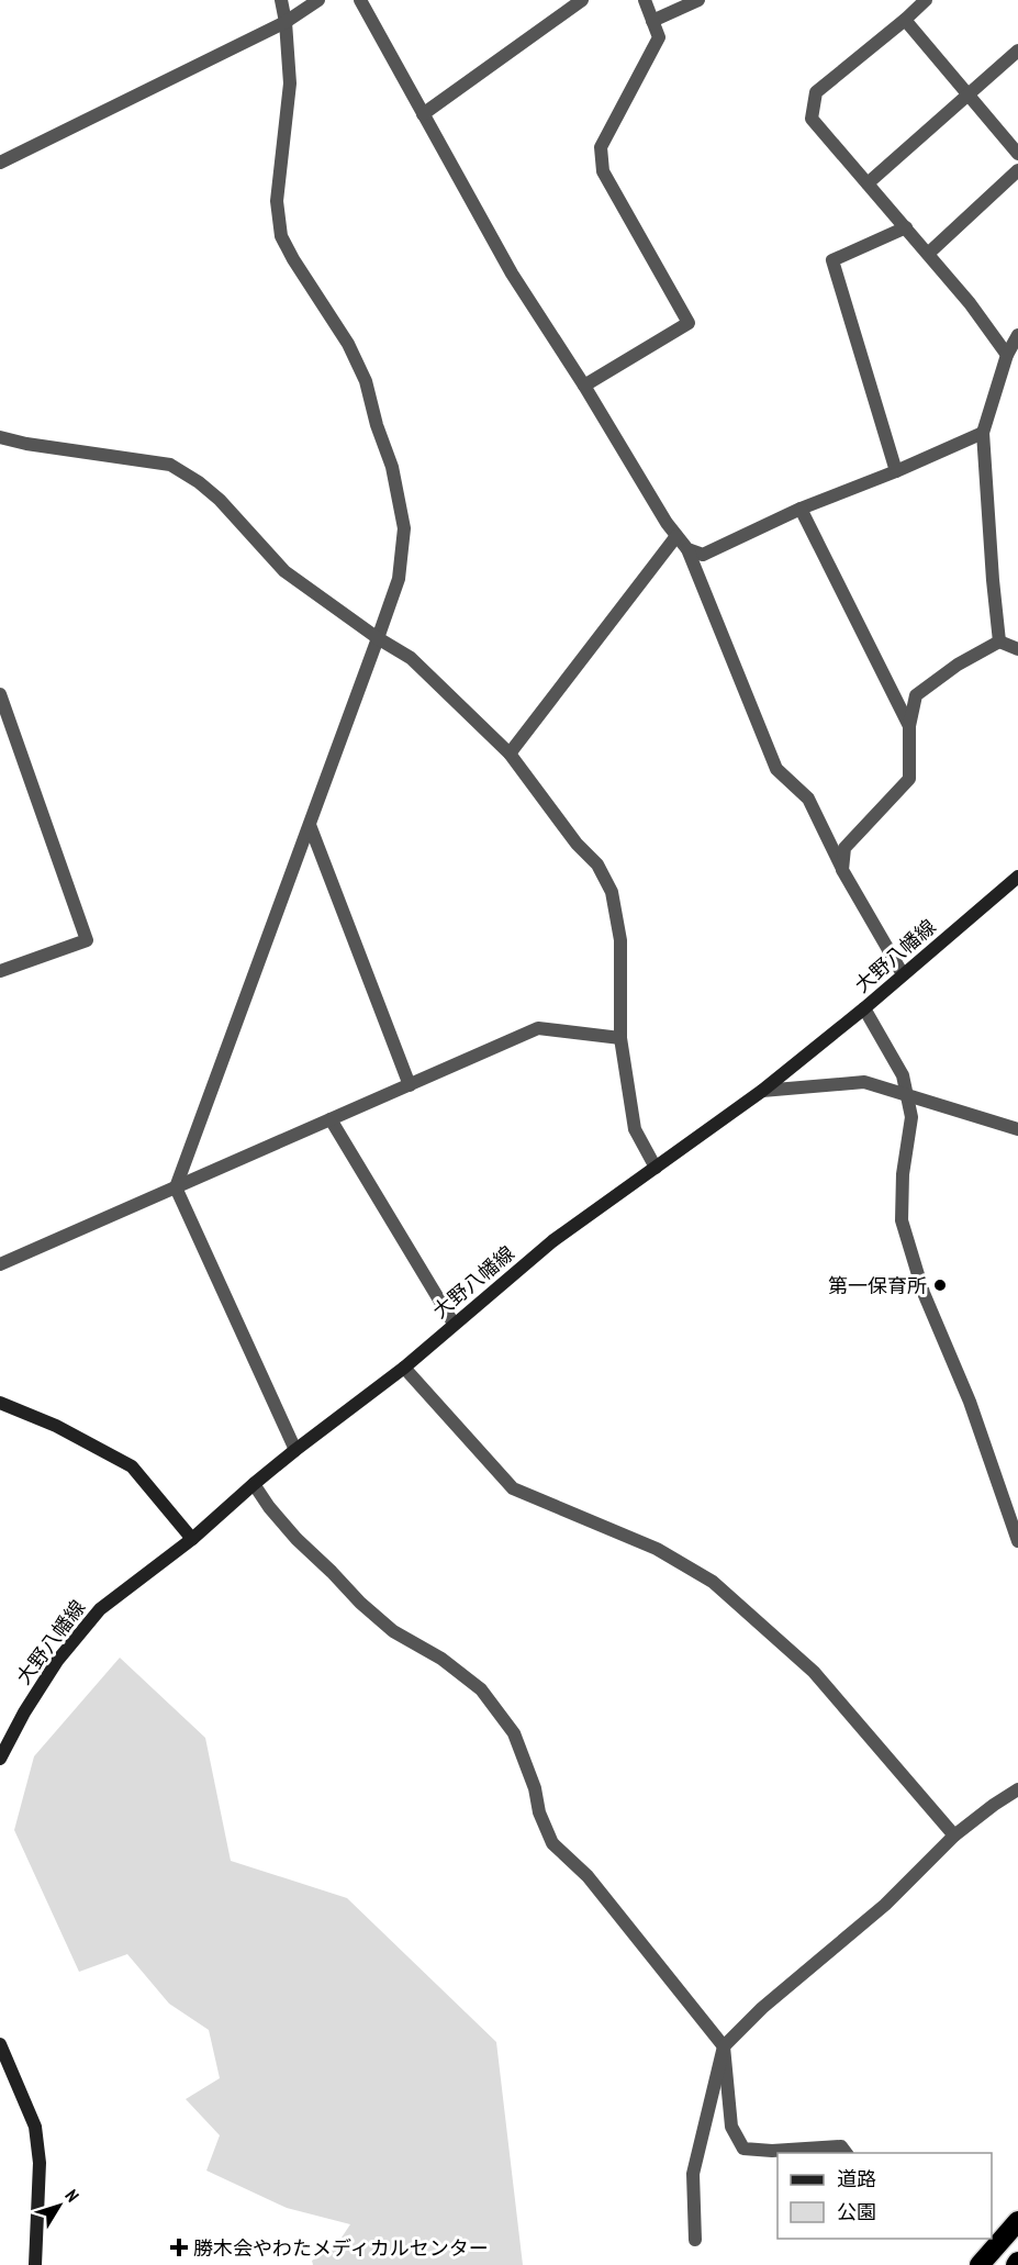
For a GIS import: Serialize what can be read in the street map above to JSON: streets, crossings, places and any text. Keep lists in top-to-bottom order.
{
  "streets": {
    "main road": ["大野八幡線"]
  },
  "places": {
    "other": ["第一保育所"],
    "health": ["勝木会やわたメディカルセンター"]
  },
  "legend": ["道路", "公園"],
  "north": "top right"
}
